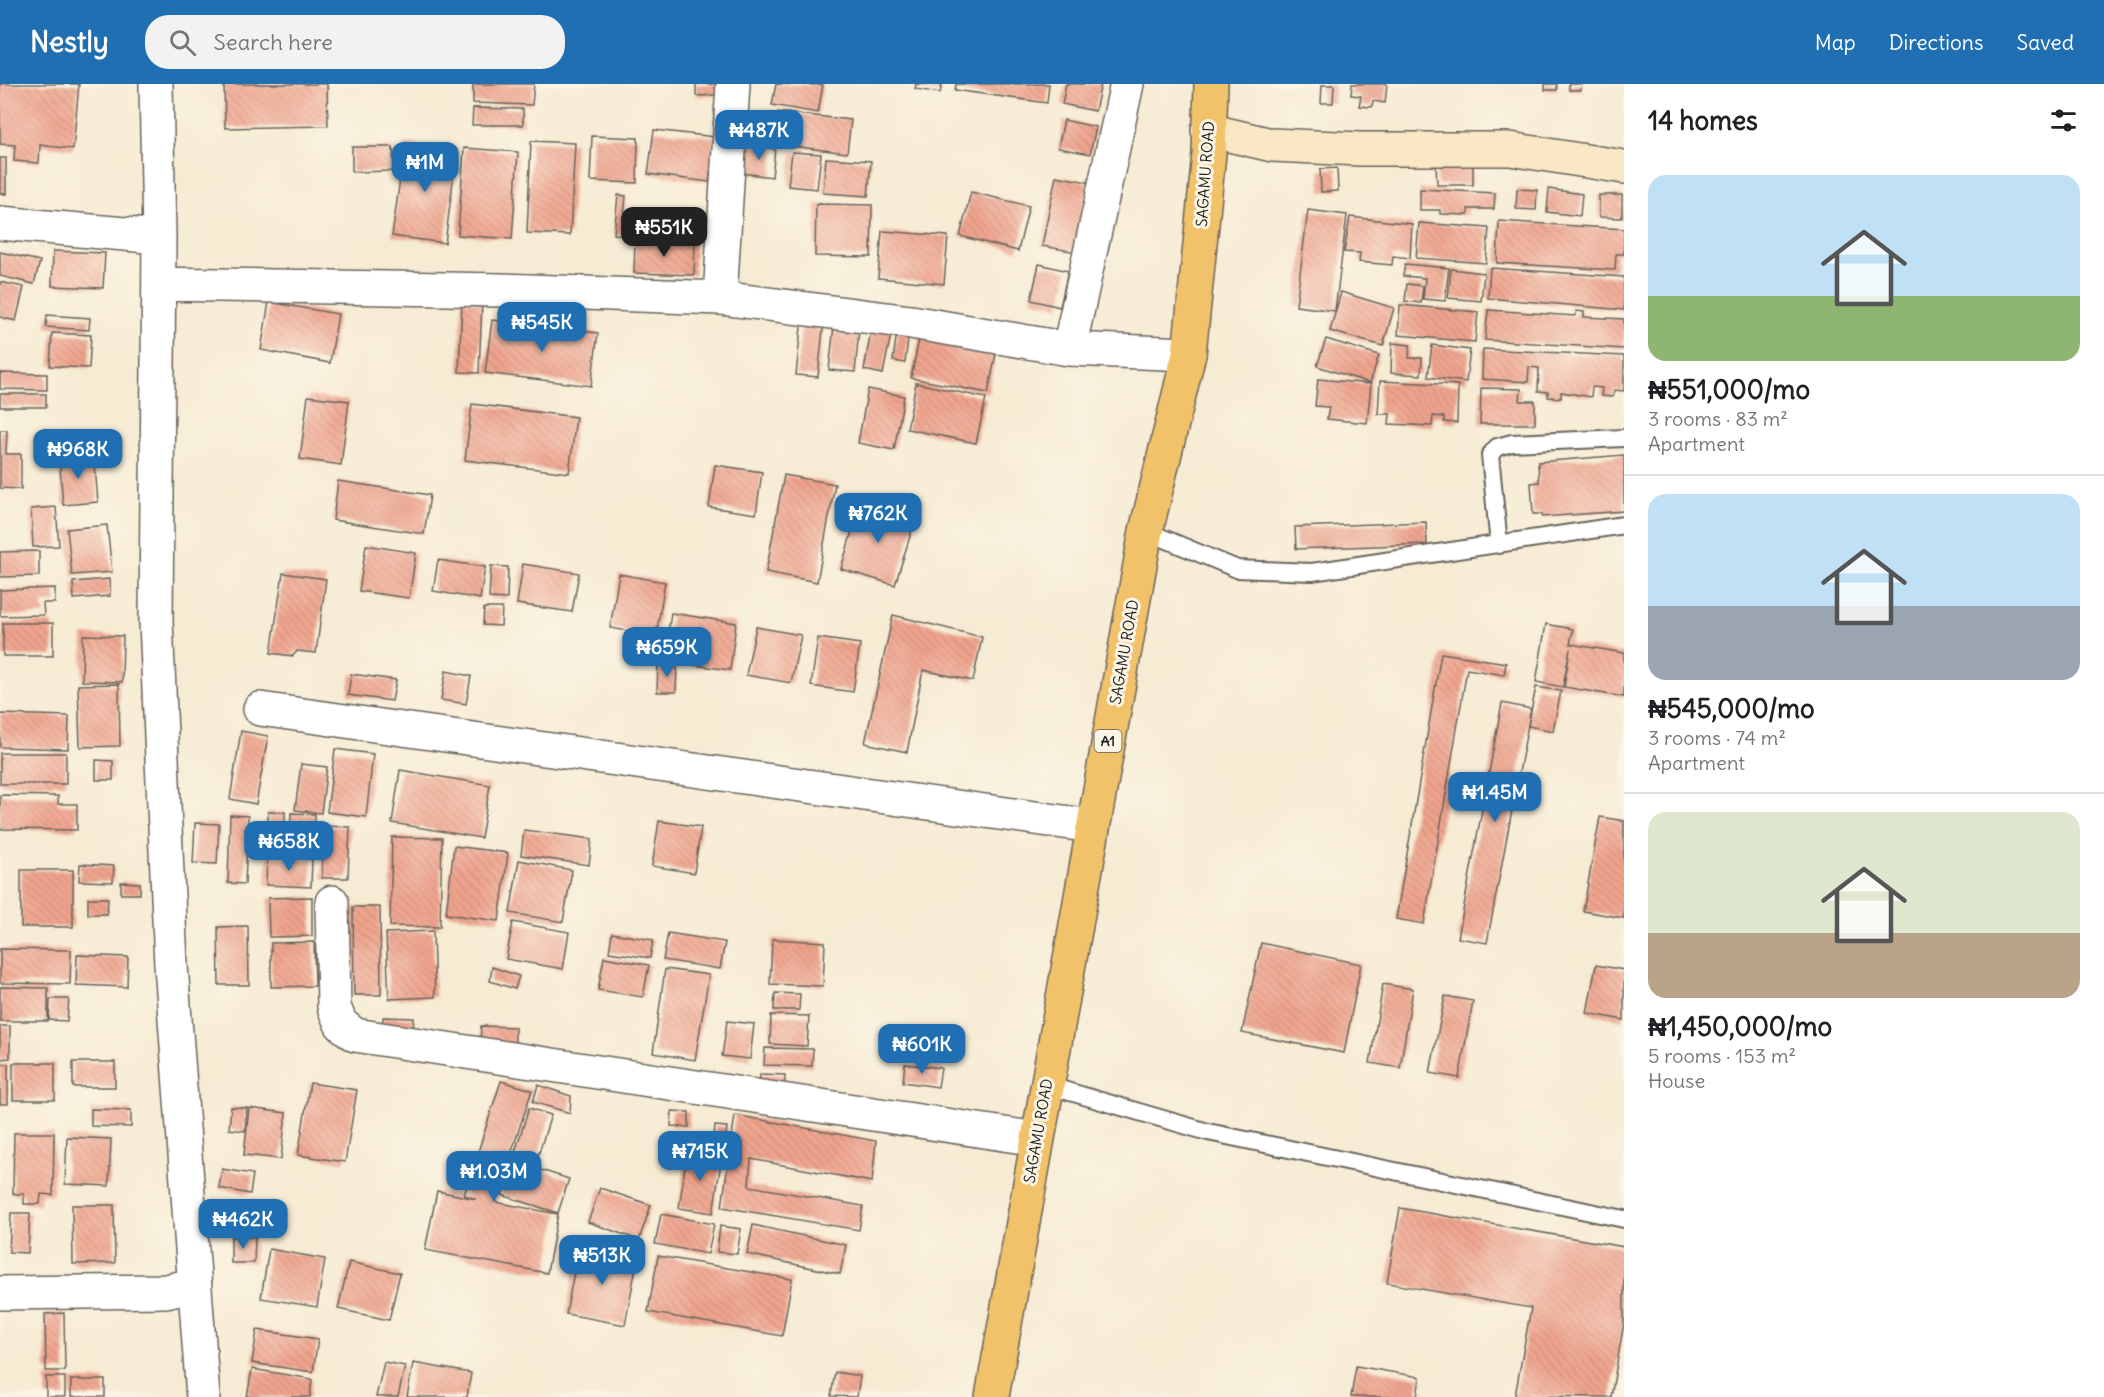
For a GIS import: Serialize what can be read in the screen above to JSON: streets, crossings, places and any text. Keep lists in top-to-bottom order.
{
  "streets": {
    "highway": ["SAGAMU ROAD", "A1"]
  },
  "page": {
    "header": "Nestly",
    "search": "Search here",
    "nav": ["Map", "Directions", "Saved"],
    "heading": "14 homes",
    "price": [
      "₦487K",
      "₦1M",
      "₦551K",
      "₦545K",
      "₦968K",
      "₦762K",
      "₦659K",
      "₦1.45M",
      "₦658K",
      "₦601K",
      "₦715K",
      "₦1.03M",
      "₦462K",
      "₦513K"
    ],
    "list": [
      {
        "name": "₦551,000/mo",
        "note": "3 rooms · 83 m² · Apartment"
      },
      {
        "name": "₦545,000/mo",
        "note": "3 rooms · 74 m² · Apartment"
      },
      {
        "name": "₦1,450,000/mo",
        "note": "5 rooms · 153 m² · House"
      }
    ]
  }
}
